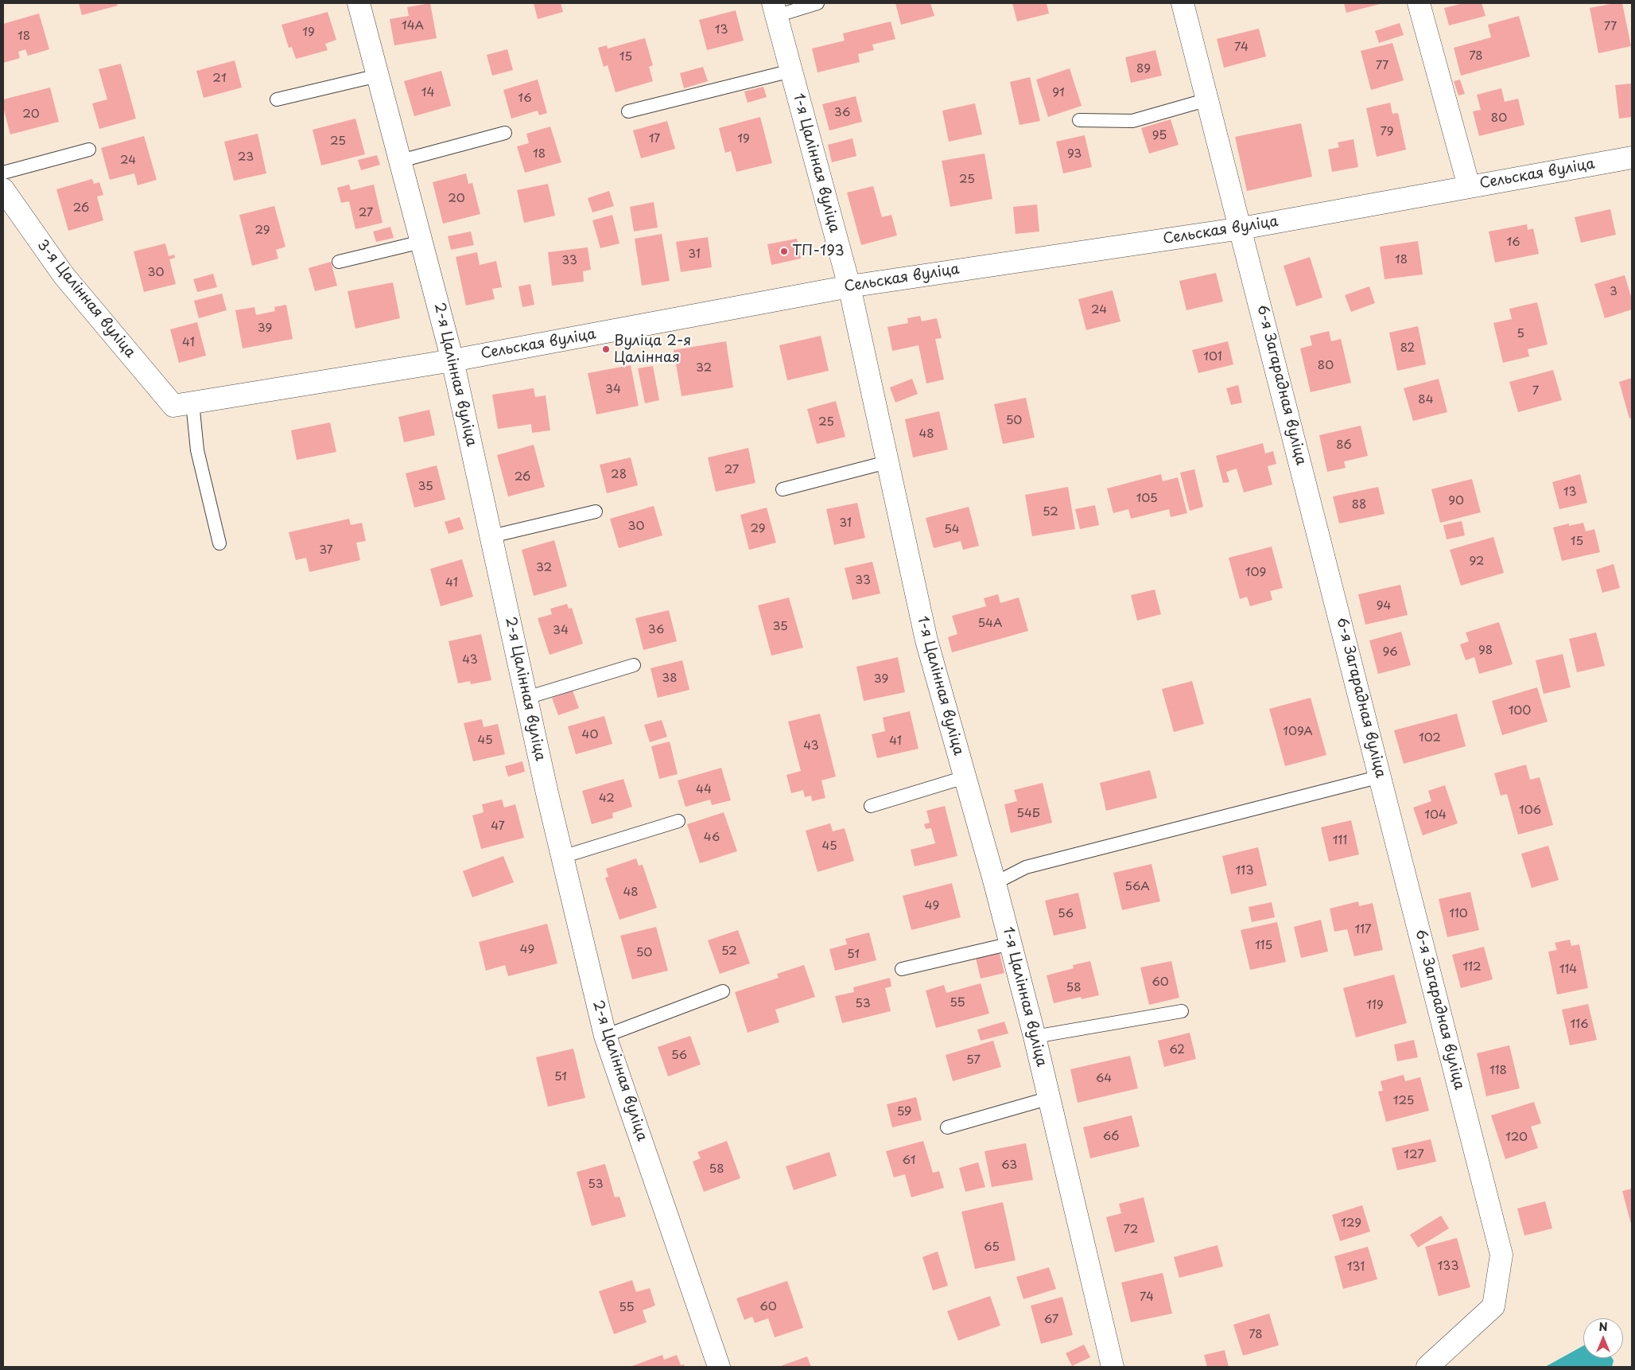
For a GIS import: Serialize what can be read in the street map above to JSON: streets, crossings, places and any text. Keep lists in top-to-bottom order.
{
  "streets": {
    "street": [
      "1-я Цалінная вуліца",
      "Сельская вуліца",
      "3-я Цалінная вуліца",
      "2-я Цалінная вуліца",
      "6-я Загарадная вуліца"
    ]
  },
  "crossings": [
    ["1-я Цалінная вуліца", "Сельская вуліца"],
    ["Сельская вуліца", "3-я Цалінная вуліца"],
    ["Сельская вуліца", "2-я Цалінная вуліца"],
    ["Сельская вуліца", "6-я Загарадная вуліца"]
  ],
  "places": ["ТП-193", "Вуліца 2-я Цалінная"],
  "house_numbers": [
    "14А",
    "77",
    "13",
    "19",
    "18",
    "74",
    "78",
    "15",
    "77",
    "89",
    "21",
    "14",
    "91",
    "16",
    "36",
    "20",
    "80",
    "79",
    "95",
    "17",
    "19",
    "25",
    "18",
    "93",
    "23",
    "24",
    "25",
    "20",
    "26",
    "27",
    "29",
    "16",
    "31",
    "18",
    "33",
    "30",
    "3",
    "24",
    "39",
    "5",
    "41",
    "82",
    "101",
    "80",
    "32",
    "34",
    "7",
    "84",
    "50",
    "25",
    "48",
    "86",
    "27",
    "28",
    "26",
    "35",
    "13",
    "105",
    "90",
    "88",
    "52",
    "31",
    "30",
    "29",
    "54",
    "15",
    "37",
    "92",
    "32",
    "109",
    "33",
    "41",
    "94",
    "54А",
    "35",
    "36",
    "34",
    "98",
    "96",
    "43",
    "38",
    "39",
    "100",
    "109А",
    "40",
    "102",
    "45",
    "41",
    "43",
    "44",
    "42",
    "106",
    "54Б",
    "104",
    "47",
    "46",
    "111",
    "45",
    "113",
    "56А",
    "48",
    "49",
    "56",
    "110",
    "117",
    "115",
    "49",
    "52",
    "50",
    "51",
    "112",
    "114",
    "60",
    "58",
    "55",
    "53",
    "119",
    "116",
    "62",
    "56",
    "57",
    "118",
    "51",
    "64",
    "125",
    "59",
    "66",
    "120",
    "127",
    "61",
    "63",
    "58",
    "53",
    "129",
    "72",
    "65",
    "133",
    "131",
    "74",
    "60",
    "55",
    "67",
    "78"
  ],
  "north": "top"
}
